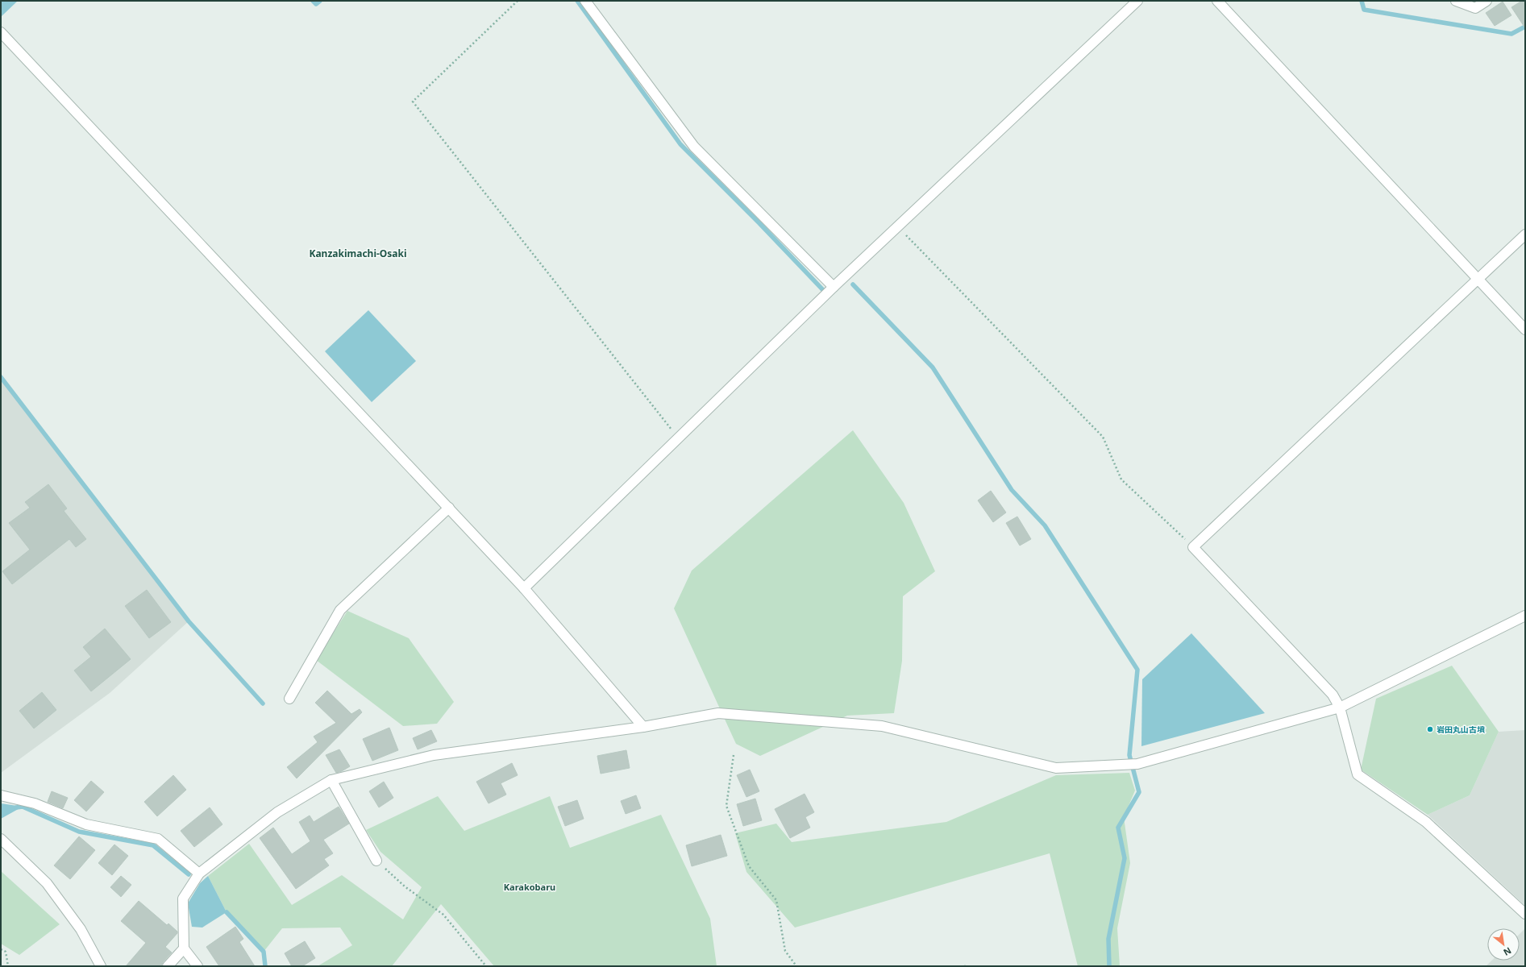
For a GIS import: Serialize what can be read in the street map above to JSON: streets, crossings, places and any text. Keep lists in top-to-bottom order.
{
  "districts": ["Kanzakimachi-Osaki", "Karakobaru"],
  "places": ["岩田丸山古墳"],
  "north": "bottom right"
}
